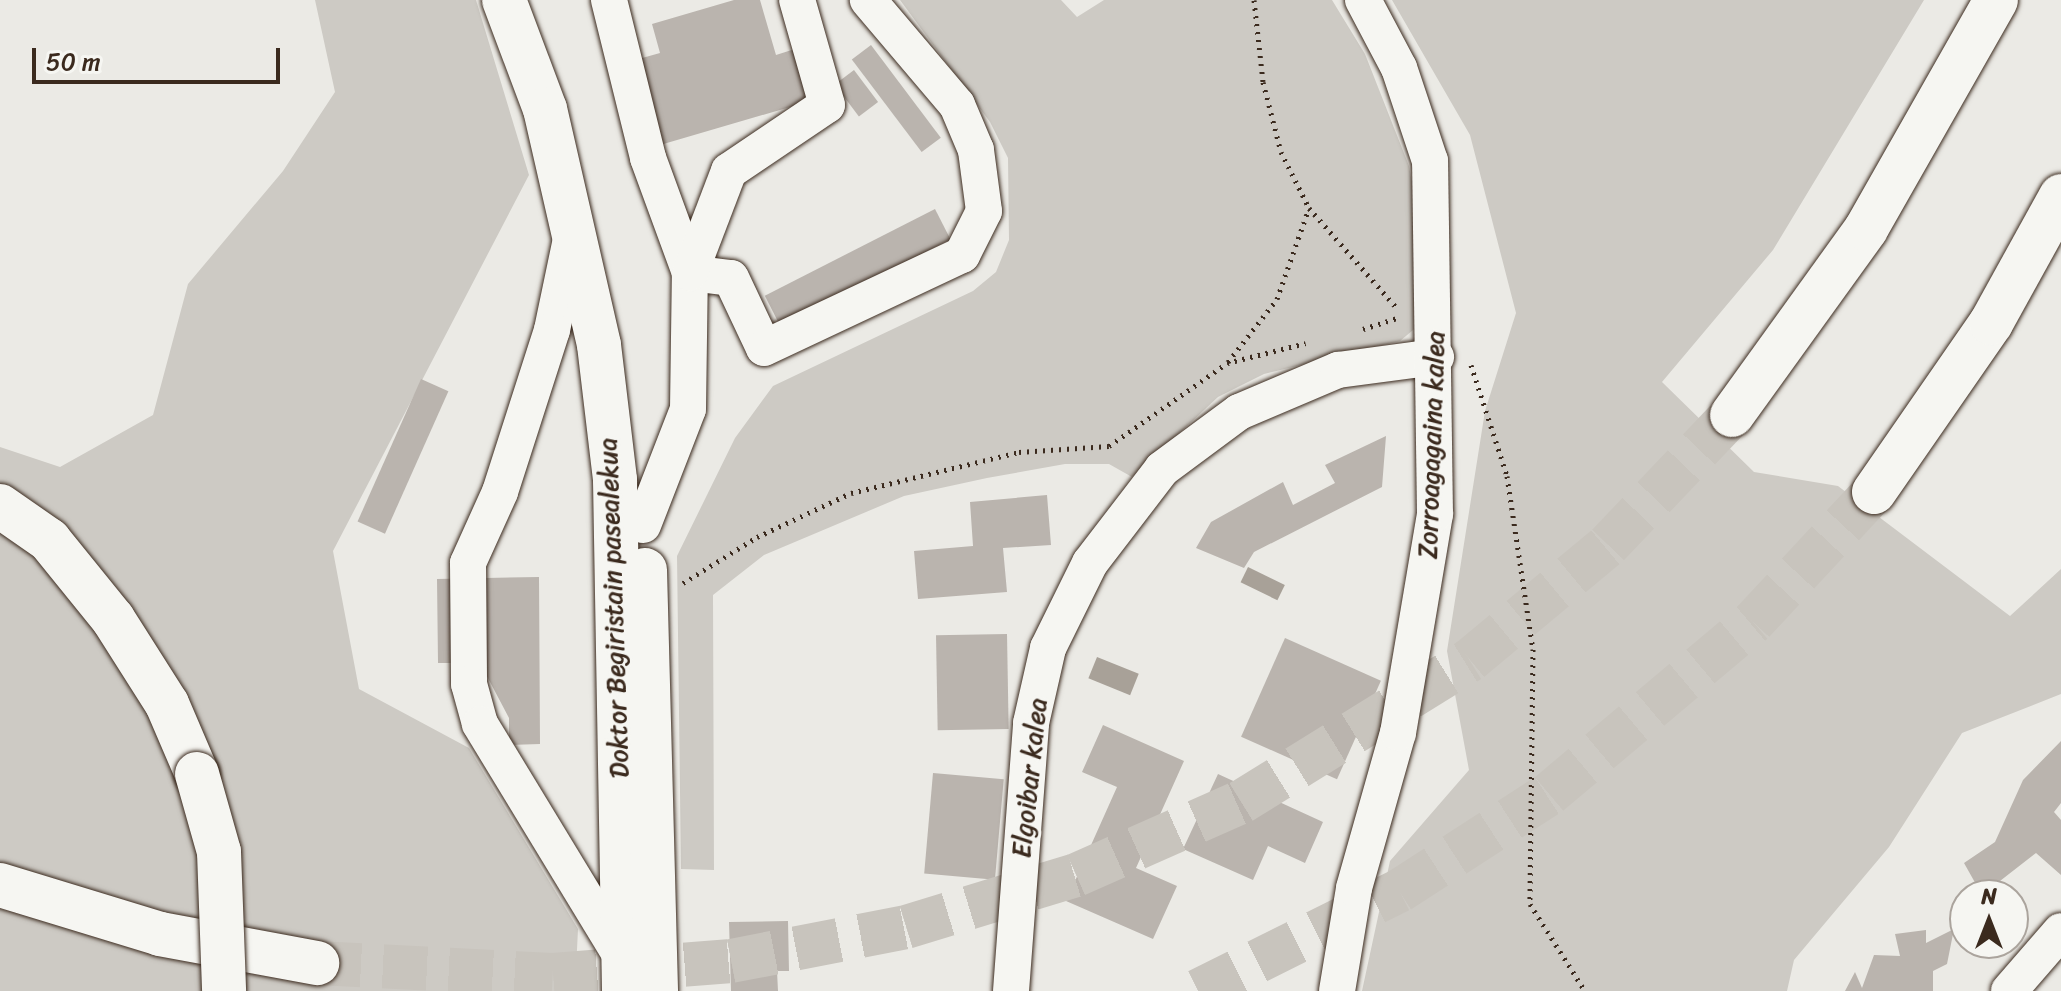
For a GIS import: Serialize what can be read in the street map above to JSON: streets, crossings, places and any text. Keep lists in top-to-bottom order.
{
  "streets": {
    "main road": ["Doktor Begiristain pasealekua"],
    "street": ["Zorroagagaina kalea", "Elgoibar kalea"]
  },
  "crossings": [
    ["Zorroagagaina kalea", "Elgoibar kalea"]
  ],
  "scale_bar": "50 m",
  "north": "top"
}
